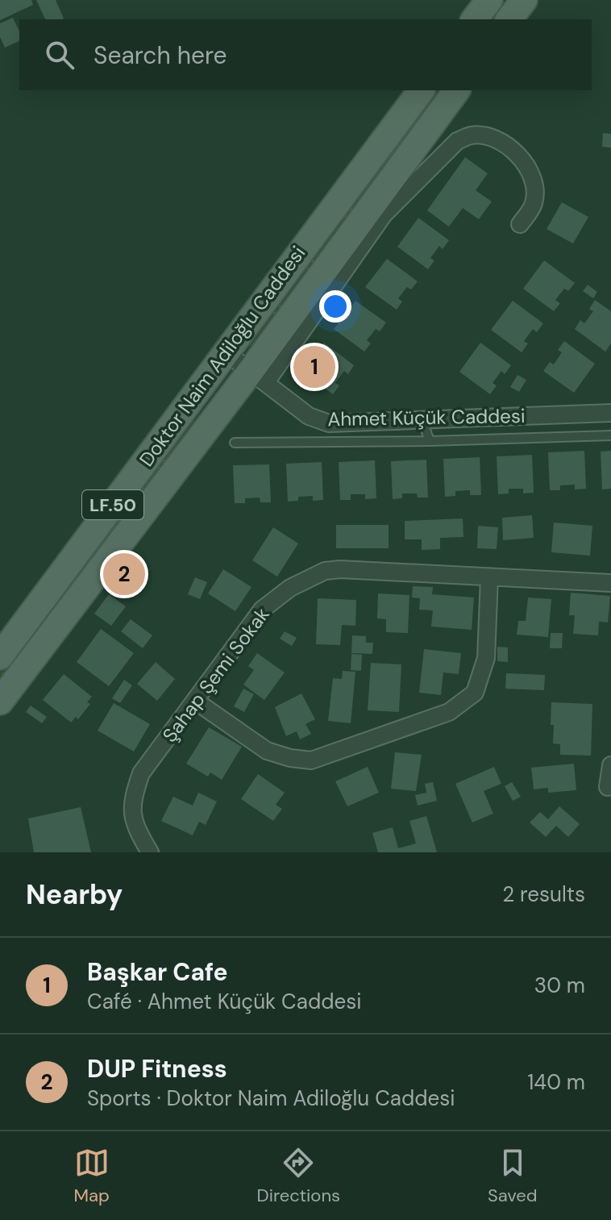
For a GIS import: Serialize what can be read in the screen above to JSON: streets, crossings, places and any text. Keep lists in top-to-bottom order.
{
  "streets": {
    "main road": ["Doktor Naim Adiloğlu Caddesi", "LF.50"],
    "street": ["Ahmet Küçük Caddesi", "Şahap Şemi Sokak"]
  },
  "crossings": [
    ["Doktor Naim Adiloğlu Caddesi", "Ahmet Küçük Caddesi"]
  ],
  "page": {
    "search": "Search here",
    "pins": ["1", "2"],
    "heading": ["Nearby", "2 results"],
    "list": [
      {
        "mark": "1",
        "name": "Başkar Cafe",
        "note": "Café · Ahmet Küçük Caddesi",
        "value": "30 m"
      },
      {
        "mark": "2",
        "name": "DUP Fitness",
        "note": "Sports · Doktor Naim Adiloğlu Caddesi",
        "value": "140 m"
      }
    ],
    "nav": ["Map", "Directions", "Saved"]
  }
}
